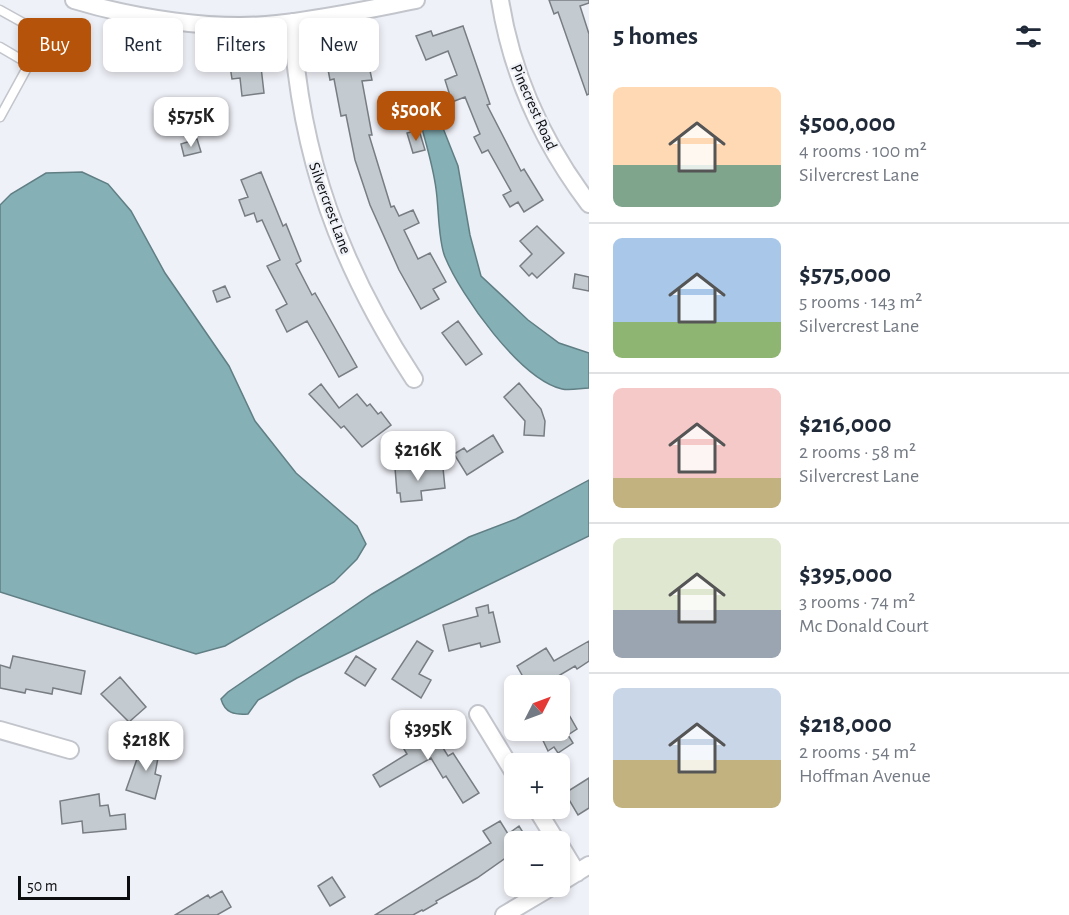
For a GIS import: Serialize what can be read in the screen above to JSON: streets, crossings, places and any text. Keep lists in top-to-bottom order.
{
  "streets": {
    "street": ["Pinecrest Road", "Silvercrest Lane"]
  },
  "scale_bar": "50 m",
  "north": "top right",
  "page": {
    "heading": "5 homes",
    "chip": [
      "Buy",
      "Rent",
      "Filters",
      "New"
    ],
    "list": [
      {
        "name": "$500,000",
        "note": "4 rooms · 100 m² · Silvercrest Lane"
      },
      {
        "name": "$575,000",
        "note": "5 rooms · 143 m² · Silvercrest Lane"
      },
      {
        "name": "$216,000",
        "note": "2 rooms · 58 m² · Silvercrest Lane"
      },
      {
        "name": "$395,000",
        "note": "3 rooms · 74 m² · Mc Donald Court"
      },
      {
        "name": "$218,000",
        "note": "2 rooms · 54 m² · Hoffman Avenue"
      }
    ],
    "price": [
      "$500K",
      "$575K",
      "$216K",
      "$395K",
      "$218K"
    ],
    "map_buttons": ["+", "−"],
    "scale": "50 m"
  }
}
